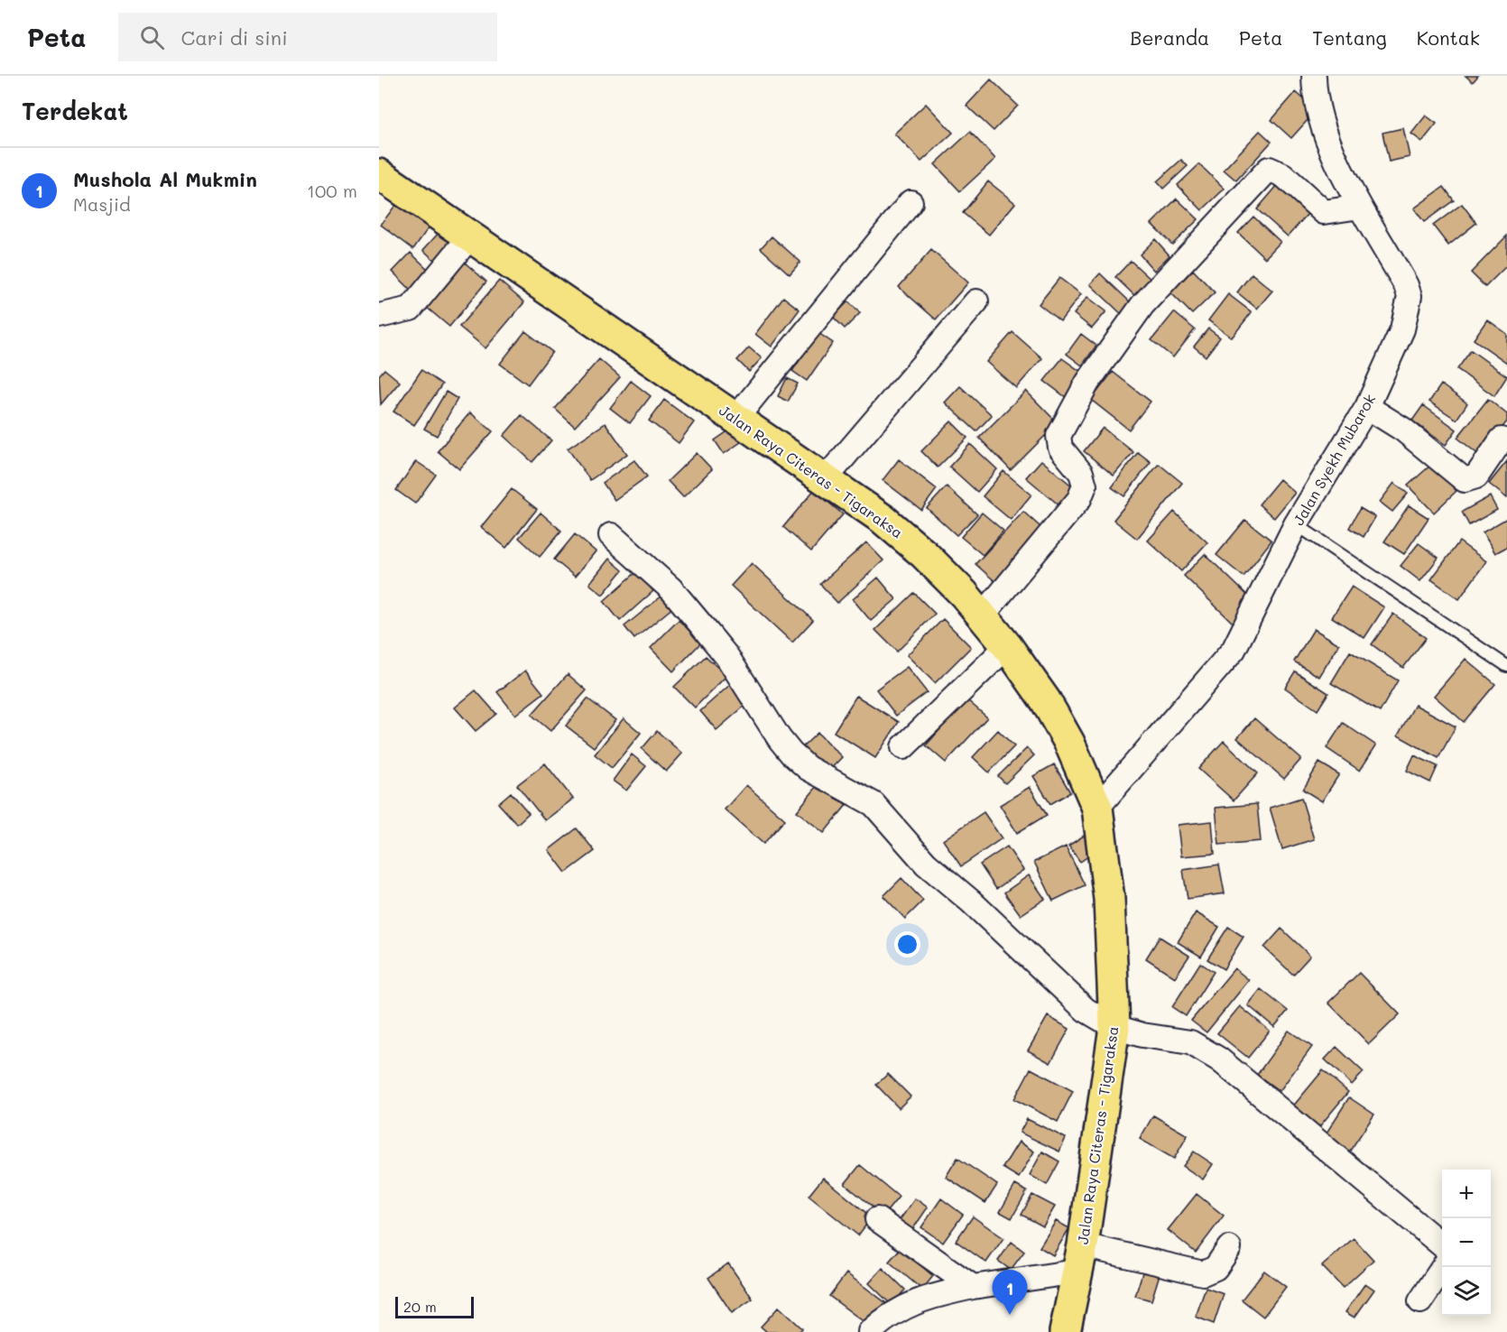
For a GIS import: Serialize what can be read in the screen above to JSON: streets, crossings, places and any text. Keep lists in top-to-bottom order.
{
  "streets": {
    "main road": ["Jalan Raya Citeras - Tigaraksa"],
    "street": ["Jalan Syekh Mubarok"]
  },
  "crossings": [
    ["Jalan Syekh Mubarok", "Jalan Raya Citeras - Tigaraksa"]
  ],
  "scale_bar": "20 m",
  "page": {
    "header": "Peta",
    "search": "Cari di sini",
    "nav": [
      "Beranda",
      "Peta",
      "Tentang",
      "Kontak"
    ],
    "heading": "Terdekat",
    "list": [
      {
        "mark": "1",
        "name": "Mushola Al Mukmin",
        "note": "Masjid",
        "value": "100 m"
      }
    ],
    "map_buttons": ["+", "−"],
    "pins": "1",
    "scale": "20 m"
  }
}
